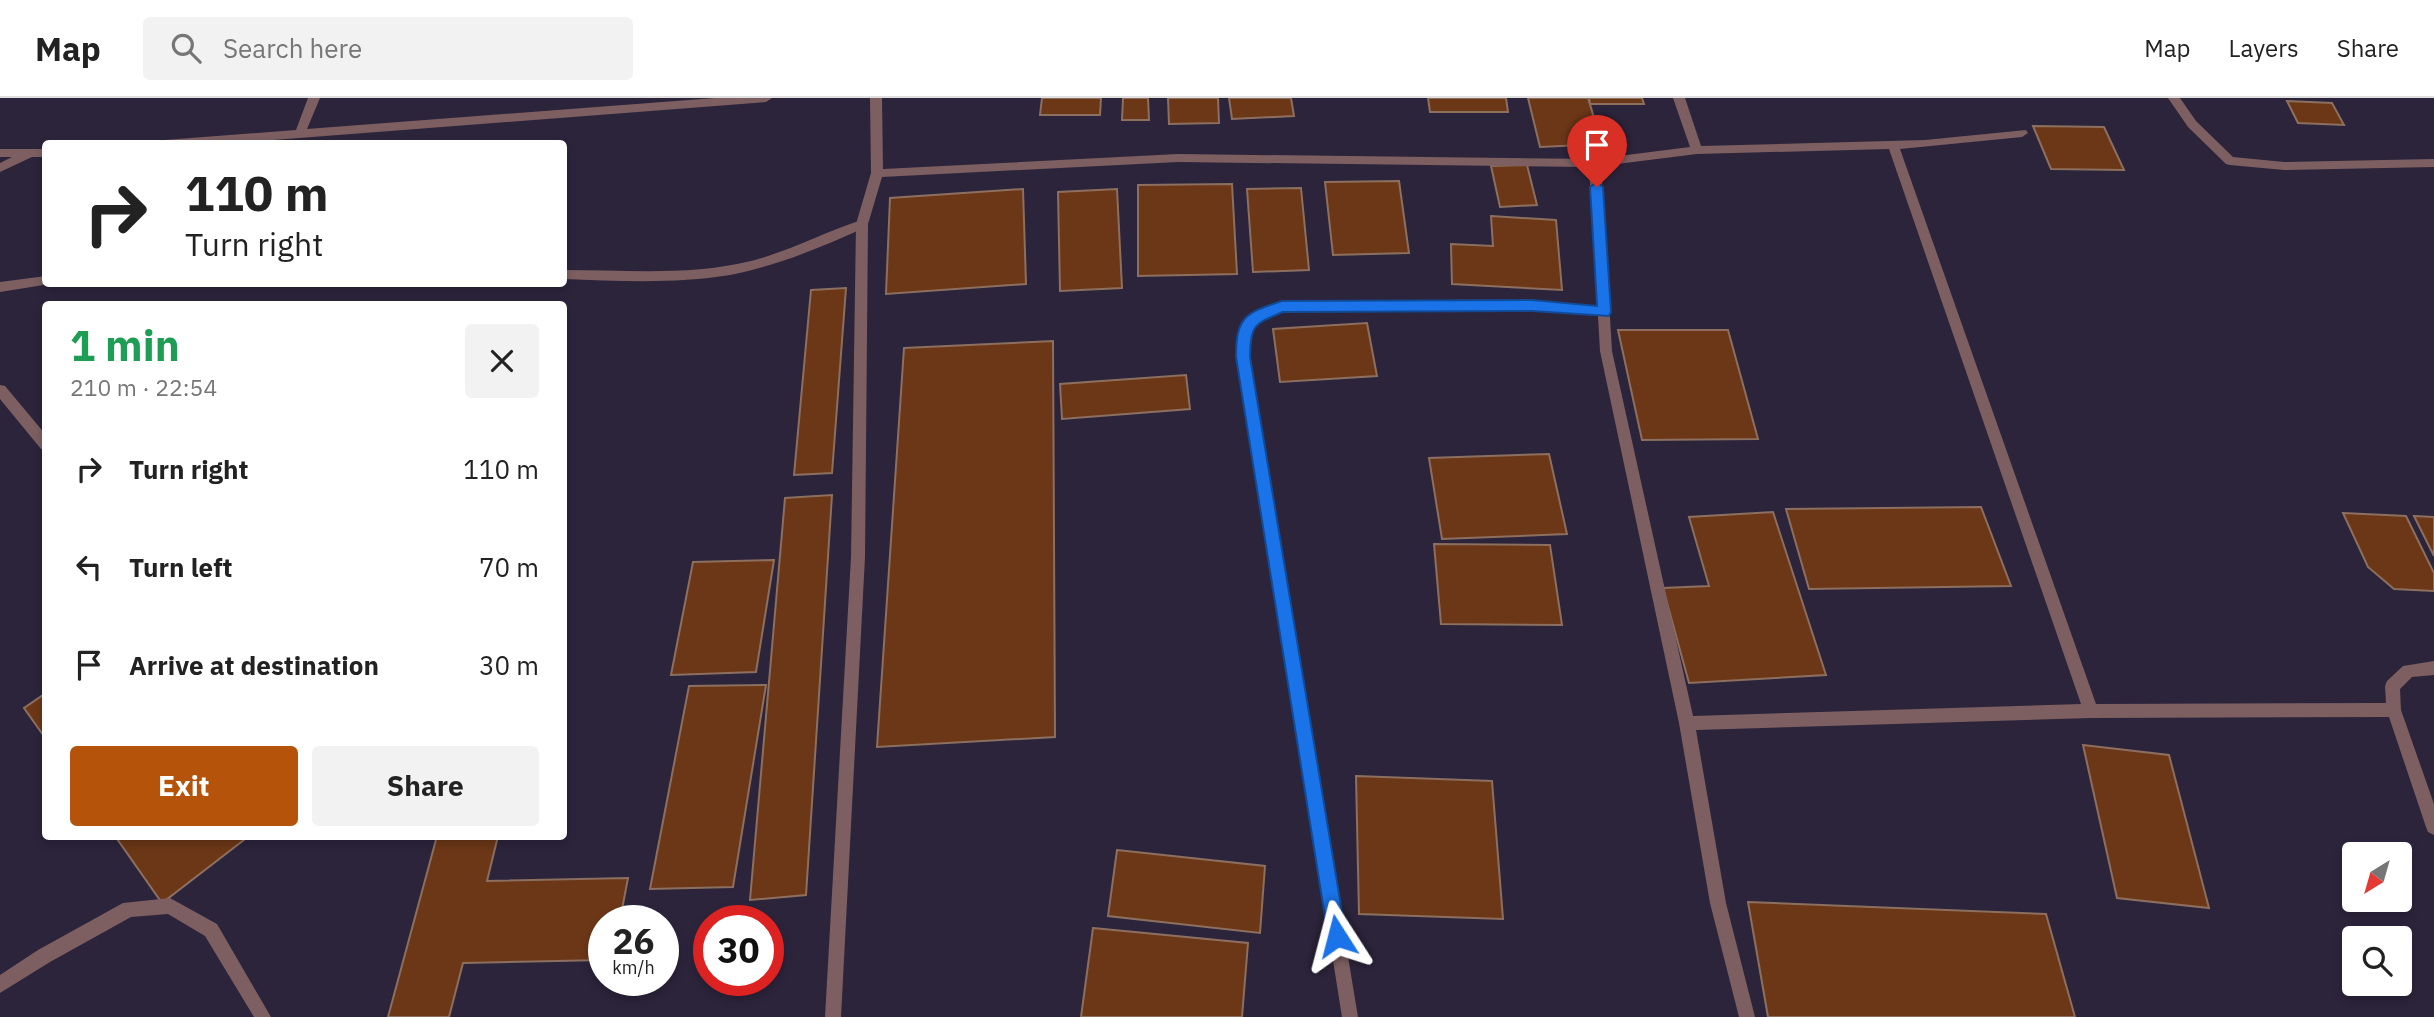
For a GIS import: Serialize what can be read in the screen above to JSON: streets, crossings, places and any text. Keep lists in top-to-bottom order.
{
  "north": "bottom left",
  "page": {
    "header": "Map",
    "search": "Search here",
    "nav": ["Map", "Layers", "Share"],
    "turn": ["110 m", "Turn right"],
    "heading": ["1 min", "210 m · 22:54"],
    "list": [
      {
        "name": "Turn right",
        "value": "110 m"
      },
      {
        "name": "Turn left",
        "value": "70 m"
      },
      {
        "name": "Arrive at destination",
        "value": "30 m"
      }
    ],
    "buttons": ["Exit", "Share"],
    "speed": "26 km/h",
    "limit": "30"
  }
}
